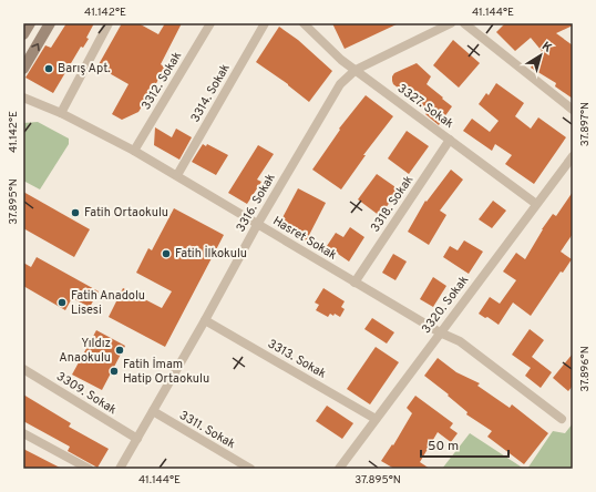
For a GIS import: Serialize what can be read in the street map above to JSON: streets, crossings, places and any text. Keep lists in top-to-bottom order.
{
  "streets": {
    "street": [
      "3312. Sokak",
      "3314. Sokak",
      "3327. Sokak",
      "3316. Sokak",
      "3318. Sokak",
      "Hasret Sokak",
      "3320. Sokak",
      "3313. Sokak",
      "3309. Sokak",
      "3311. Sokak"
    ]
  },
  "crossings": [
    ["3312. Sokak", "Hasret Sokak"],
    ["3314. Sokak", "Hasret Sokak"],
    ["3327. Sokak", "3316. Sokak"],
    ["3327. Sokak", "3318. Sokak"],
    ["3327. Sokak", "3320. Sokak"],
    ["3316. Sokak", "Hasret Sokak"],
    ["3316. Sokak", "3313. Sokak"],
    ["3316. Sokak", "3309. Sokak"],
    ["3316. Sokak", "3311. Sokak"],
    ["3318. Sokak", "Hasret Sokak"],
    ["Hasret Sokak", "3320. Sokak"],
    ["3320. Sokak", "3313. Sokak"]
  ],
  "places": [
    "Barış Apt.",
    "Fatih Ortaokulu",
    "Fatih İlkokulu",
    "Fatih Anadolu Lisesi",
    "Yıldız Anaokulu",
    "Fatih İmam Hatip Ortaokulu"
  ],
  "scale_bar": "50 m",
  "north": "top right",
  "coordinates": [
    "41.142°E",
    "41.144°E",
    "37.897°N",
    "37.895°N",
    "37.896°N"
  ]
}
